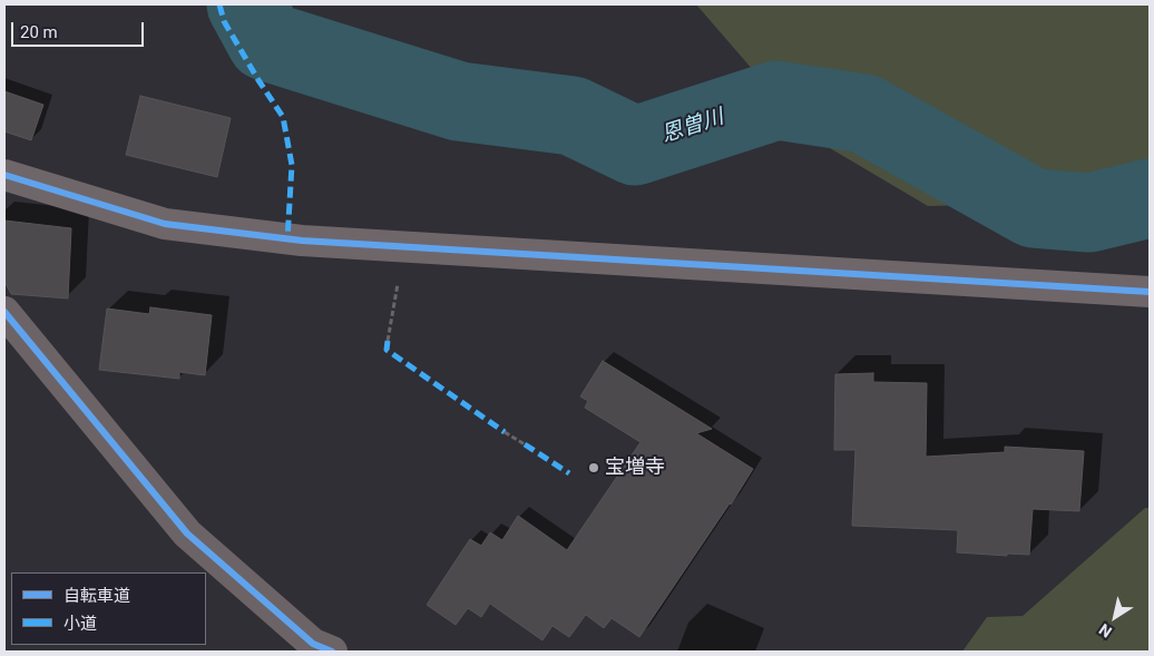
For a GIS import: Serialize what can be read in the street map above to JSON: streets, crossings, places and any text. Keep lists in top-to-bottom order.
{
  "water": ["恩曽川"],
  "places": ["宝増寺"],
  "legend": ["自転車道", "小道"],
  "scale_bar": "20 m",
  "north": "bottom left"
}
